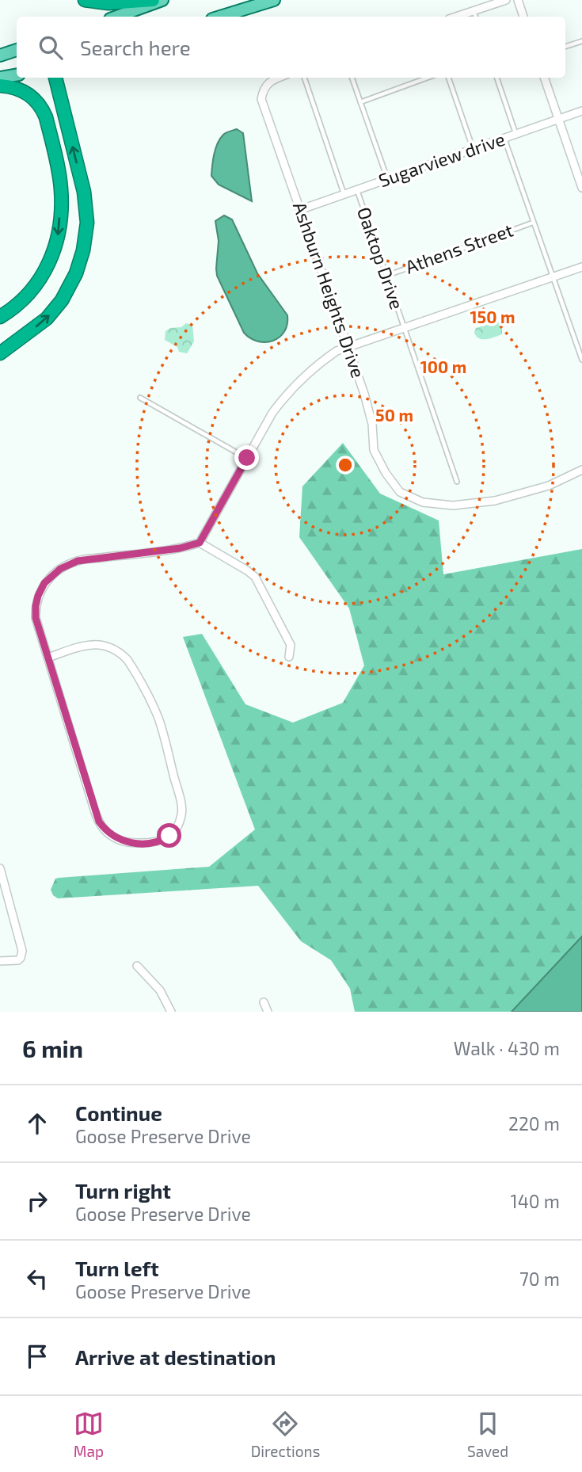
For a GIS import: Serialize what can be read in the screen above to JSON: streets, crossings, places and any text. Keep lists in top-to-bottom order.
{
  "streets": {
    "street": ["Sugarview drive", "Ashburn Heights Drive"],
    "lane": ["Athens Street", "Oaktop Drive"]
  },
  "crossings": [
    ["Sugarview drive", "Oaktop Drive"],
    ["Sugarview drive", "Ashburn Heights Drive"],
    ["Athens Street", "Oaktop Drive"]
  ],
  "page": {
    "search": "Search here",
    "heading": ["6 min", "Walk · 430 m"],
    "list": [
      ["Continue", "Goose Preserve Drive", "220 m"],
      ["Turn right", "Goose Preserve Drive", "140 m"],
      ["Turn left", "Goose Preserve Drive", "70 m"],
      "Arrive at destination"
    ],
    "nav": ["Map", "Directions", "Saved"]
  },
  "rings": ["150 m", "100 m", "50 m"]
}
